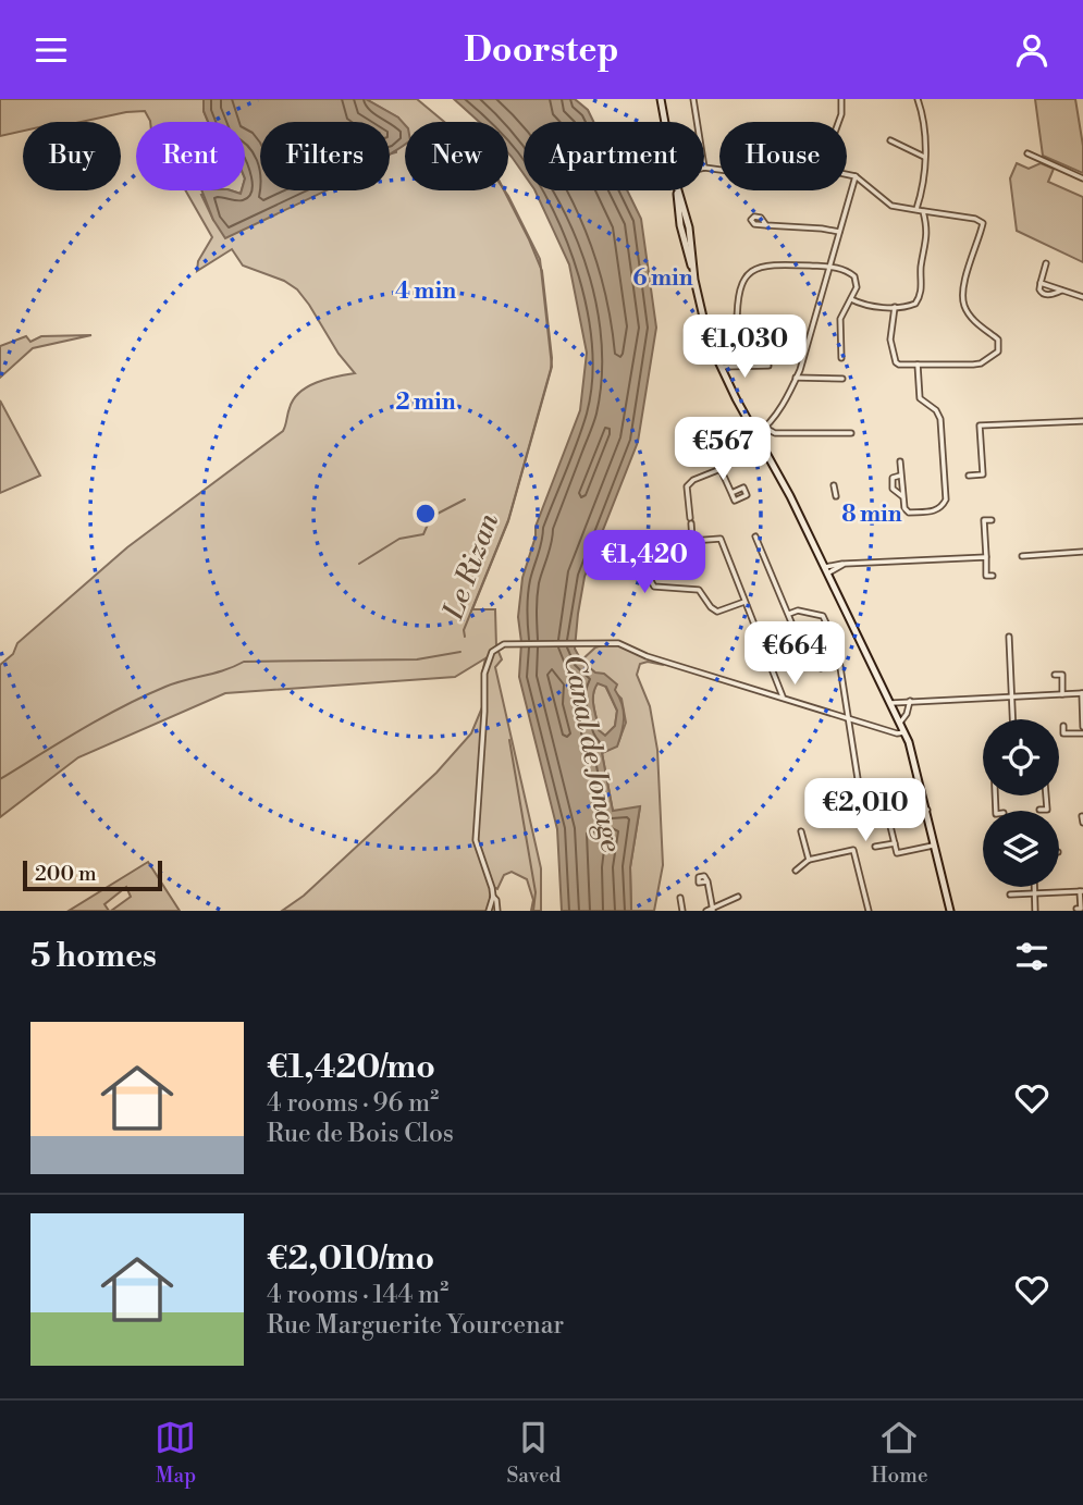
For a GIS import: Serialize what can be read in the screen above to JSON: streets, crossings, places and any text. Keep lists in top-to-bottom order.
{
  "water": ["Le Rizan", "Canal de Jonage"],
  "scale_bar": "200 m",
  "page": {
    "header": "Doorstep",
    "chip": [
      "Buy",
      "Rent",
      "Filters",
      "New",
      "Apartment",
      "House"
    ],
    "price": [
      "€1,030",
      "€567",
      "€1,420",
      "€664",
      "€2,010"
    ],
    "scale": "200 m",
    "heading": "5 homes",
    "list": [
      {
        "name": "€1,420/mo",
        "note": "4 rooms · 96 m² · Rue de Bois Clos"
      },
      {
        "name": "€2,010/mo",
        "note": "4 rooms · 144 m² · Rue Marguerite Yourcenar"
      }
    ],
    "tabs": ["Map", "Saved", "Home"]
  },
  "rings": [
    "6 min",
    "4 min",
    "2 min",
    "8 min"
  ]
}
